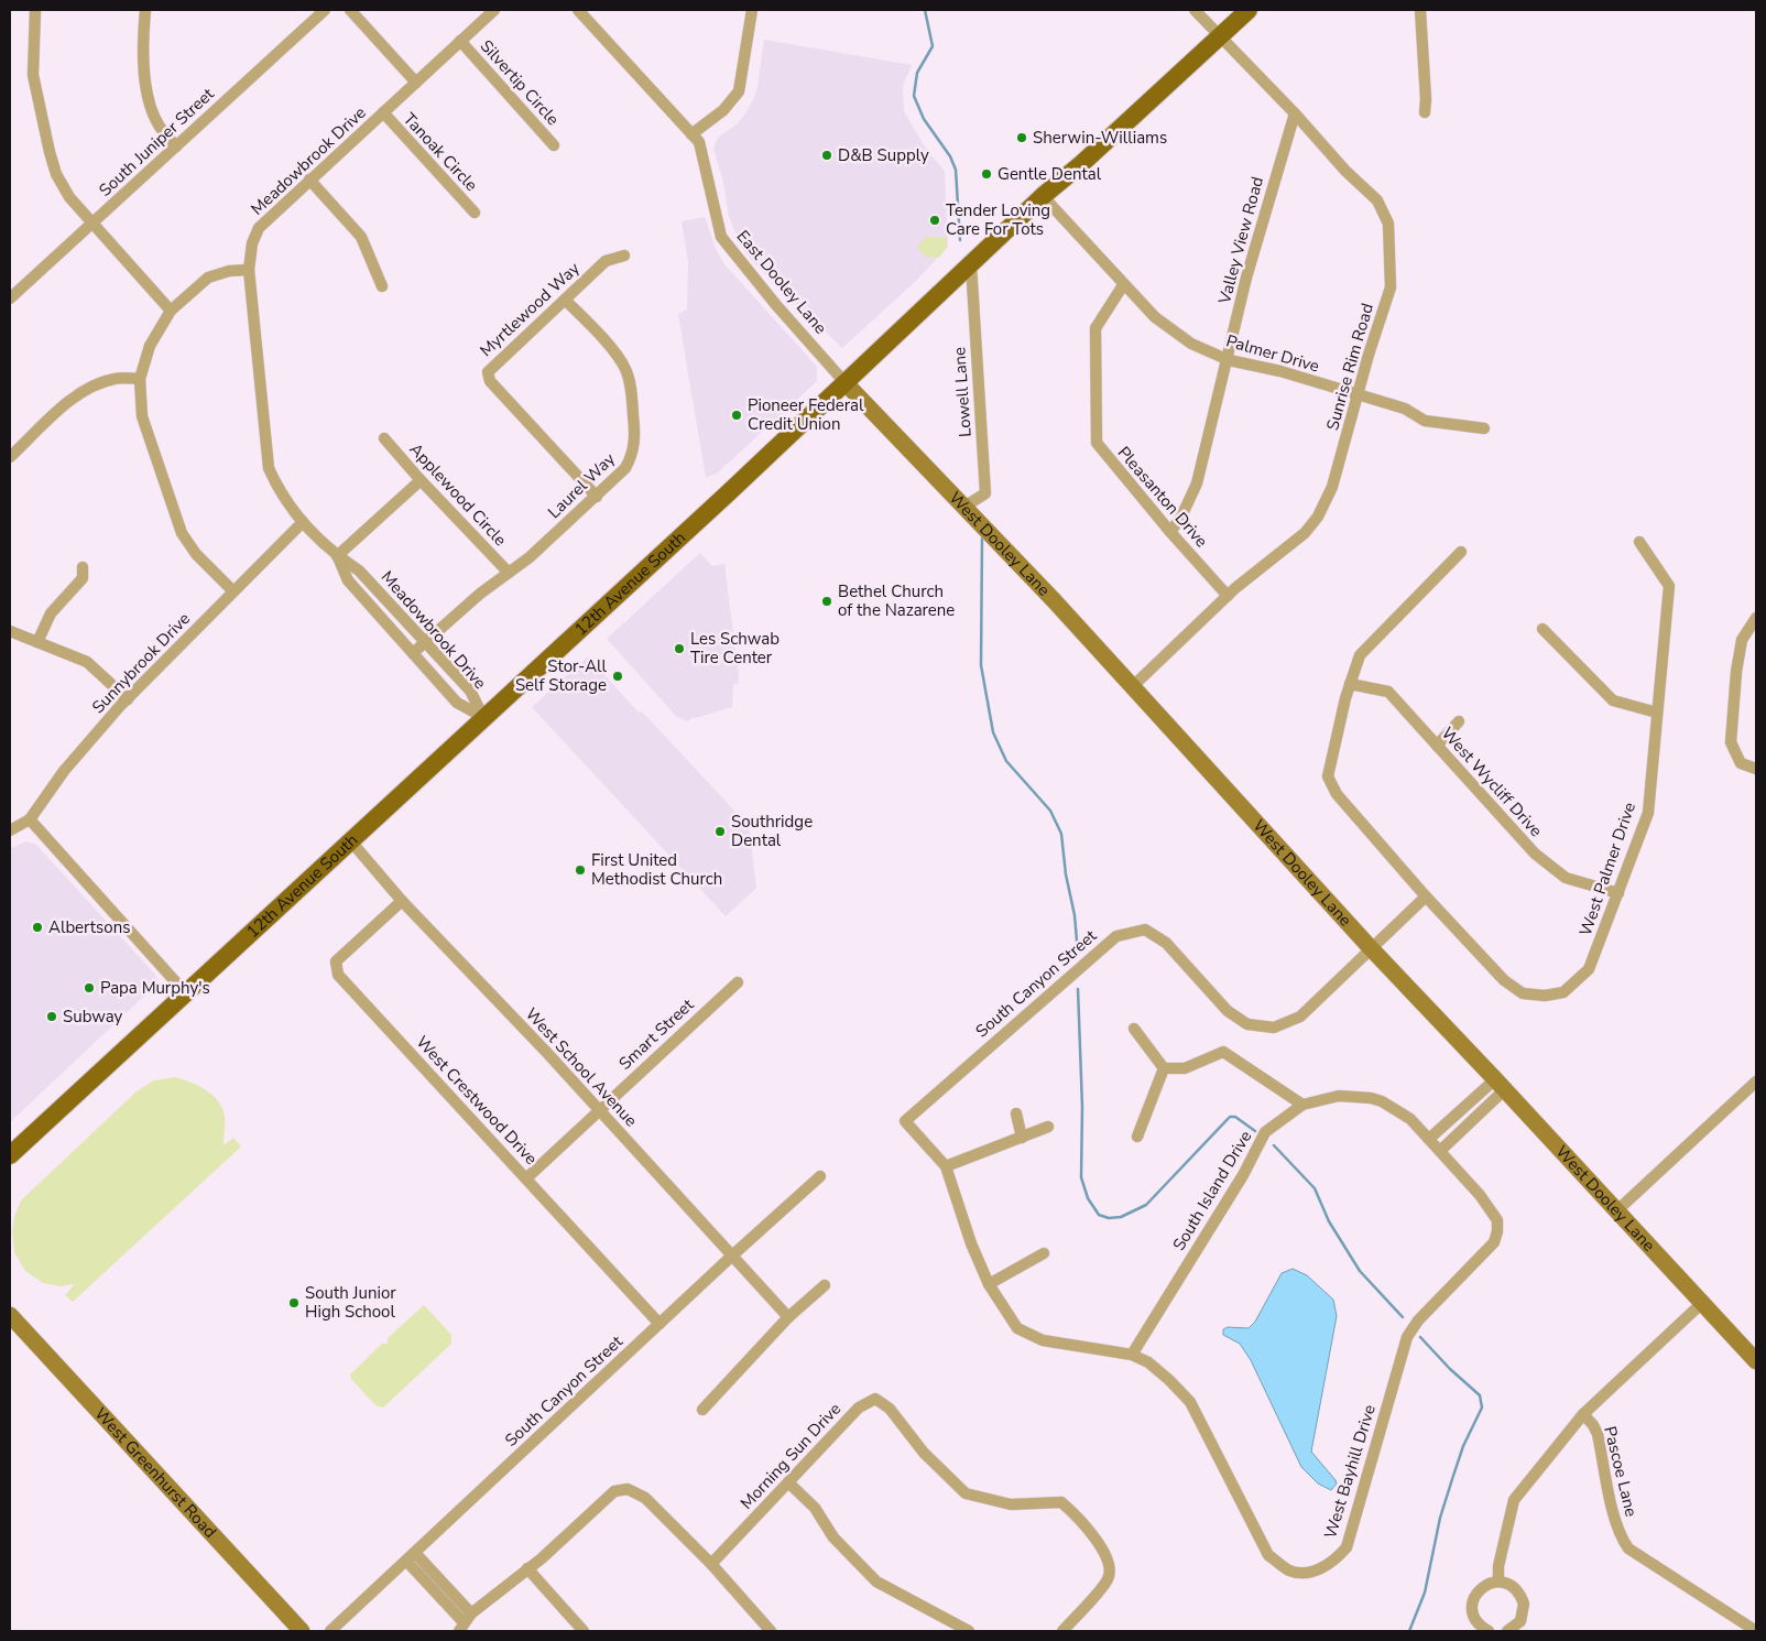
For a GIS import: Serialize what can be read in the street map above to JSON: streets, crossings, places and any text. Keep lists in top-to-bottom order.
{
  "streets": {
    "main road": ["12th Avenue South"],
    "street": [
      "Silvertip Circle",
      "South Juniper Street",
      "Tanoak Circle",
      "Meadowbrook Drive",
      "Valley View Road",
      "East Dooley Lane",
      "Myrtlewood Way",
      "Palmer Drive",
      "Sunrise Rim Road",
      "Lowell Lane",
      "Laurel Way",
      "Applewood Circle",
      "Pleasanton Drive",
      "West Dooley Lane",
      "Sunnybrook Drive",
      "West Wycliff Drive",
      "West Palmer Drive",
      "South Canyon Street",
      "Smart Street",
      "West School Avenue",
      "West Crestwood Drive",
      "South Island Drive",
      "Morning Sun Drive",
      "West Bayhill Drive",
      "Pascoe Lane",
      "West Greenhurst Road"
    ]
  },
  "crossings": [
    ["Silvertip Circle", "Meadowbrook Drive"],
    ["Tanoak Circle", "Meadowbrook Drive"],
    ["Meadowbrook Drive", "Laurel Way"],
    ["Meadowbrook Drive", "12th Avenue South"],
    ["Meadowbrook Drive", "Sunnybrook Drive"],
    ["Valley View Road", "Palmer Drive"],
    ["Valley View Road", "Sunrise Rim Road"],
    ["Valley View Road", "Pleasanton Drive"],
    ["East Dooley Lane", "West Dooley Lane"],
    ["East Dooley Lane", "12th Avenue South"],
    ["Myrtlewood Way", "Laurel Way"],
    ["Palmer Drive", "Sunrise Rim Road"],
    ["Palmer Drive", "Pleasanton Drive"],
    ["Palmer Drive", "12th Avenue South"],
    ["Sunrise Rim Road", "Pleasanton Drive"],
    ["Sunrise Rim Road", "West Dooley Lane"],
    ["Sunrise Rim Road", "12th Avenue South"],
    ["Lowell Lane", "West Dooley Lane"],
    ["Lowell Lane", "12th Avenue South"],
    ["Laurel Way", "Applewood Circle"],
    ["West Dooley Lane", "12th Avenue South"],
    ["West Dooley Lane", "South Canyon Street"],
    ["West Dooley Lane", "Pascoe Lane"],
    ["12th Avenue South", "West School Avenue"],
    ["West Wycliff Drive", "West Palmer Drive"],
    ["West Palmer Drive", "South Canyon Street"],
    ["South Canyon Street", "West School Avenue"],
    ["South Canyon Street", "West Crestwood Drive"],
    ["South Canyon Street", "West Bayhill Drive"],
    ["Smart Street", "West School Avenue"],
    ["Smart Street", "West Crestwood Drive"],
    ["West School Avenue", "West Crestwood Drive"],
    ["South Island Drive", "West Bayhill Drive"]
  ],
  "places": [
    "Sherwin-Williams",
    "D&B Supply",
    "Gentle Dental",
    "Tender Loving Care For Tots",
    "Pioneer Federal Credit Union",
    "Bethel Church of the Nazarene",
    "Les Schwab Tire Center",
    "Stor-All Self Storage",
    "Southridge Dental",
    "First United Methodist Church",
    "Albertsons",
    "Papa Murphy's",
    "Subway",
    "South Junior High School"
  ]
}
